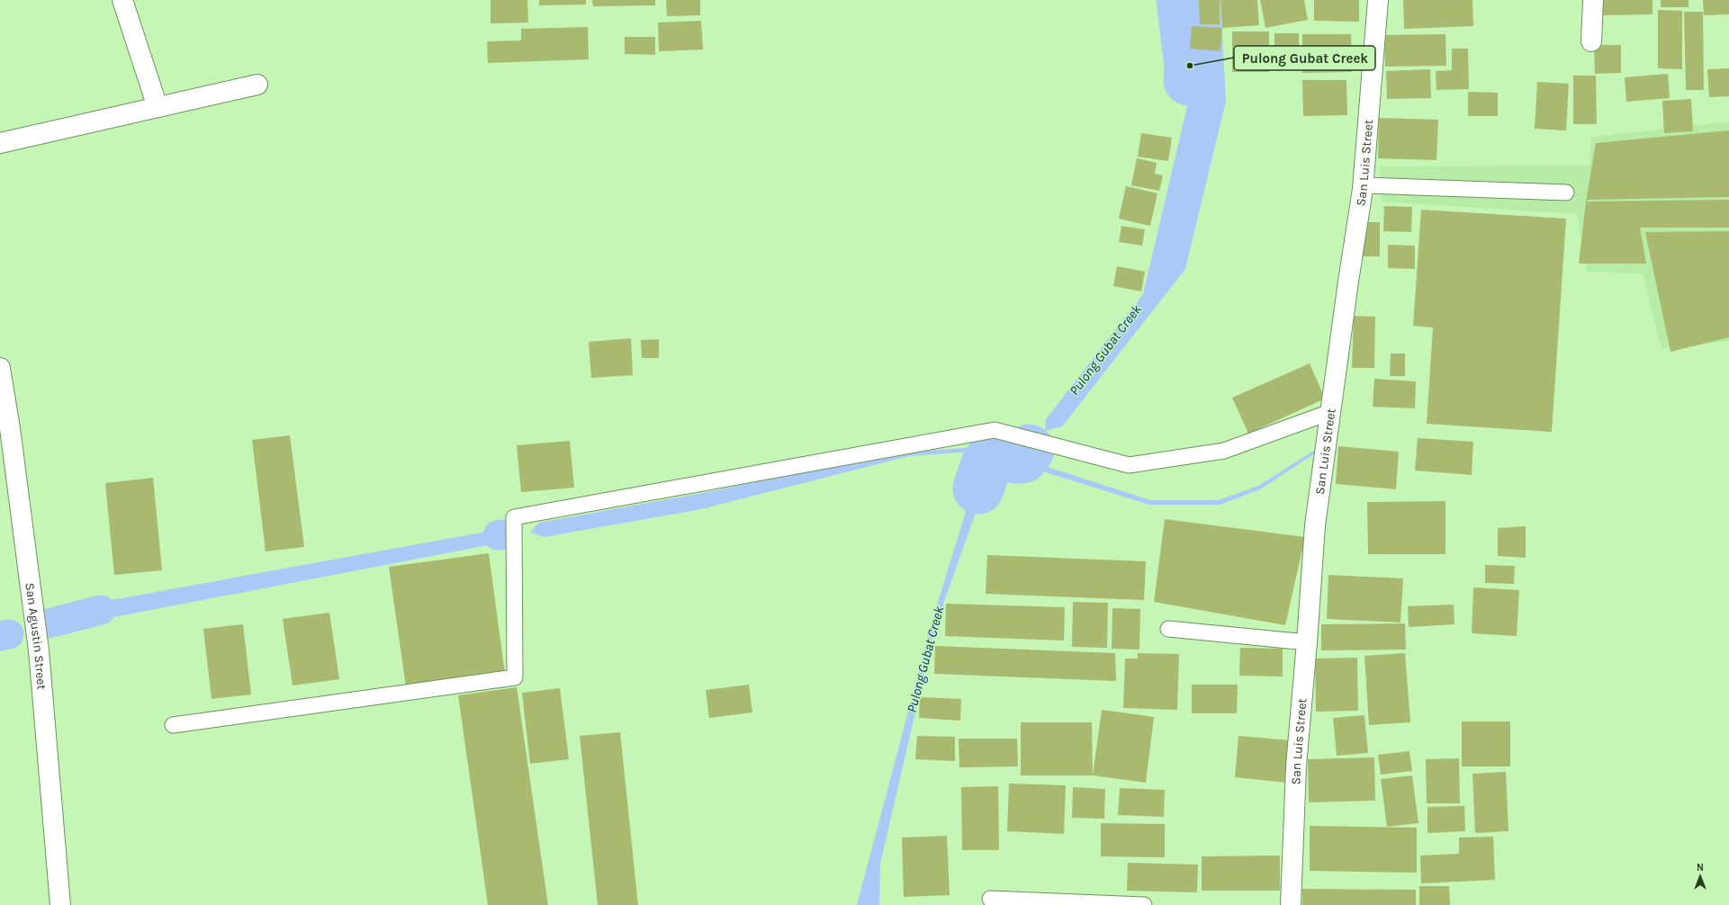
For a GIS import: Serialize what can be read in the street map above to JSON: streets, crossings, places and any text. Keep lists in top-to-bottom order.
{
  "streets": {
    "street": ["San Luis Street", "San Agustin Street"]
  },
  "water": ["Pulong Gubat Creek"],
  "places": ["Pulong Gubat Creek"],
  "north": "top"
}
